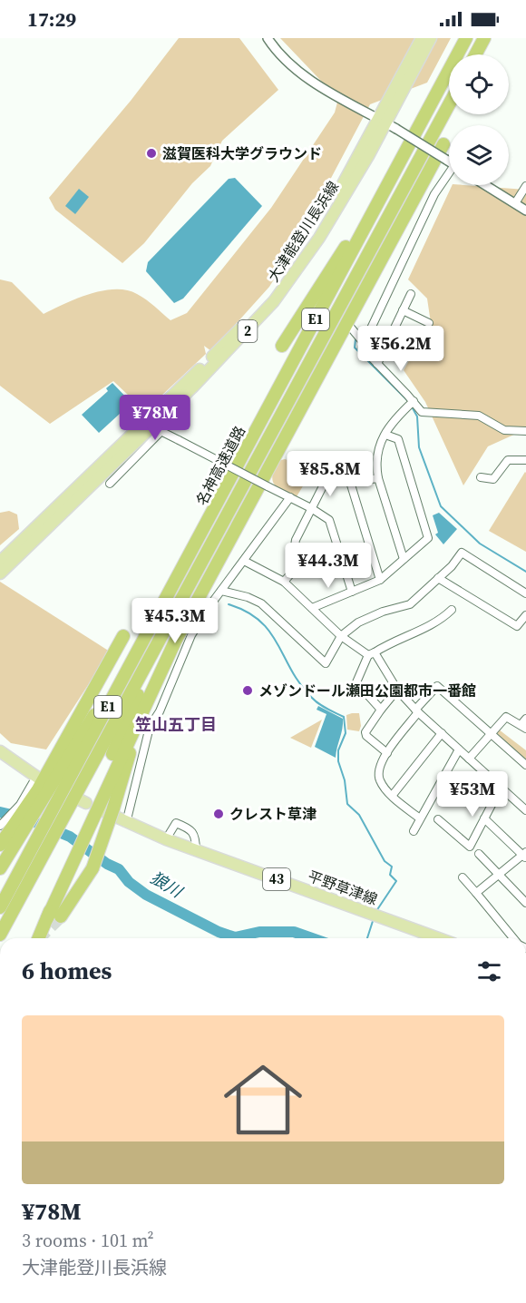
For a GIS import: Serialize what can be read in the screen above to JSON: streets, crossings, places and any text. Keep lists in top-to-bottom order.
{
  "streets": {
    "highway": ["E1", "名神高速道路"],
    "main road": [
      "大津能登川長浜線",
      "2",
      "43",
      "平野草津線"
    ]
  },
  "districts": ["笠山五丁目"],
  "water": ["狼川"],
  "places": ["滋賀医科大学グラウンド", "メゾンドール瀬田公園都市一番館", "クレスト草津"],
  "page": {
    "status": "17:29",
    "price": [
      "¥56.2M",
      "¥78M",
      "¥85.8M",
      "¥44.3M",
      "¥45.3M",
      "¥53M"
    ],
    "heading": "6 homes",
    "list": [
      {
        "name": "¥78M",
        "note": "3 rooms · 101 m² · 大津能登川長浜線"
      }
    ]
  }
}
